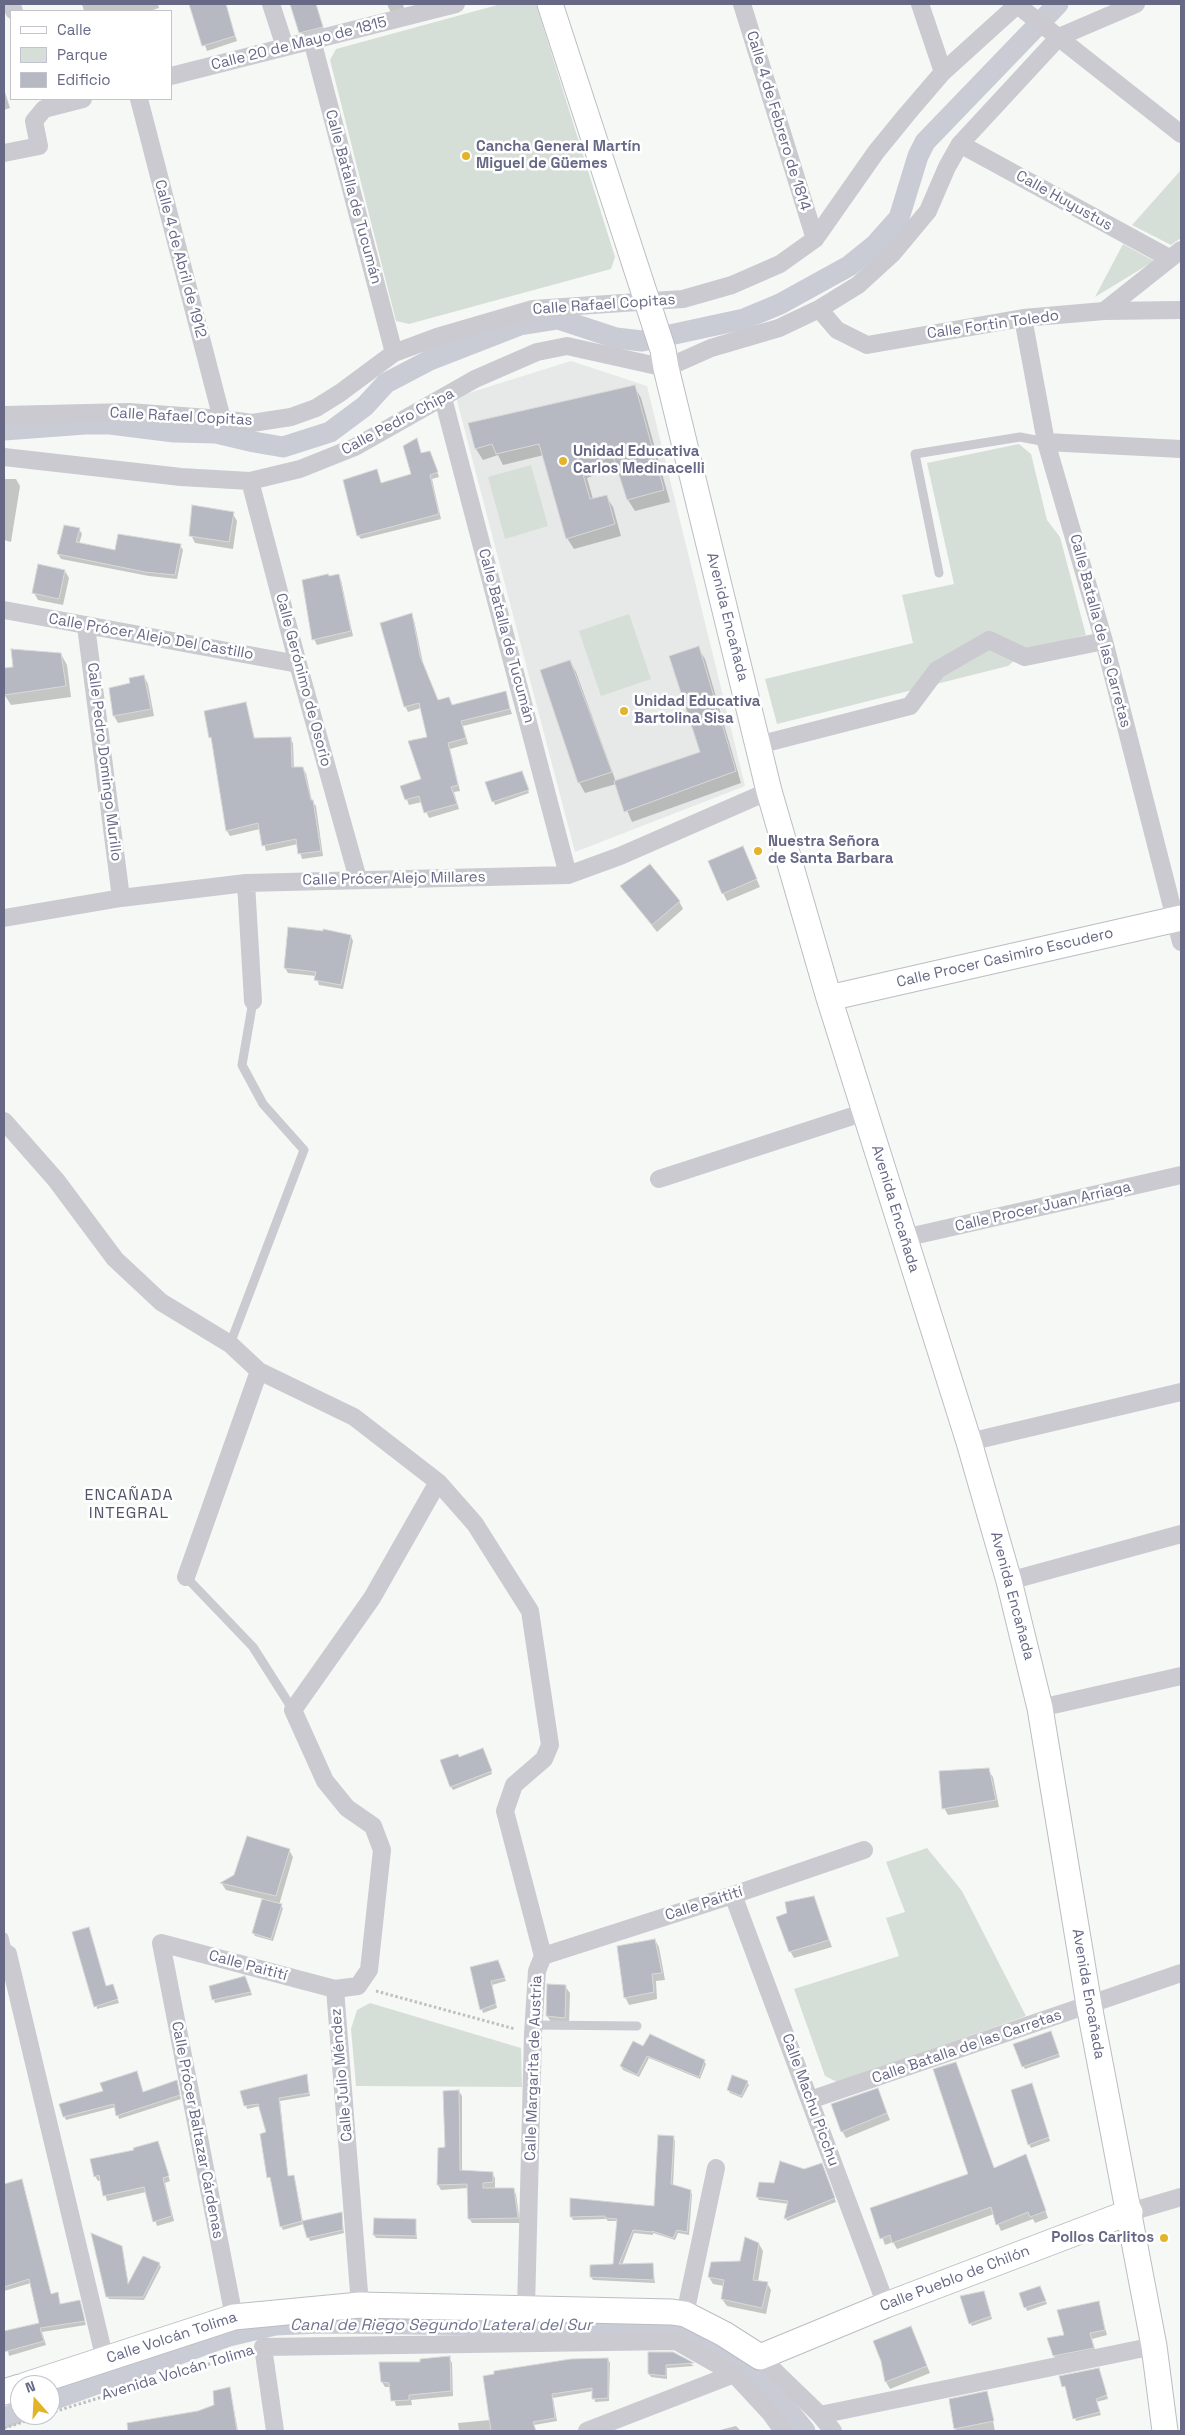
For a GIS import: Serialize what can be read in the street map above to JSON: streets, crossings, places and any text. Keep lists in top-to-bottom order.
{
  "streets": {
    "main road": [
      "Avenida Encañada",
      "Calle Procer Casimiro Escudero",
      "Calle Pueblo de Chilón",
      "Calle Volcán Tolima"
    ],
    "street": [
      "Calle 20 de Mayo de 1815",
      "Calle 4 de Febrero de 1814",
      "Calle Batalla de Tucumán",
      "Calle Huyustus",
      "Calle 4 de Abril de 1912",
      "Calle Rafael Copitas",
      "Calle Fortin Toledo",
      "Calle Pedro Chipa",
      "Calle Batalla de las Carretas",
      "Calle Prócer Alejo Del Castillo",
      "Calle Gerónimo de Osorio",
      "Calle Pedro Domingo Murillo",
      "Calle Prócer Alejo Millares",
      "Calle Procer Juan Arriaga",
      "Calle Paitití",
      "Calle Margarita de Austria",
      "Calle Julio Méndez",
      "Calle Machu Picchu",
      "Calle Prócer Baltazar Cárdenas",
      "Avenida Volcán Tolima"
    ]
  },
  "crossings": [
    ["Calle 20 de Mayo de 1815", "Calle Batalla de Tucumán"],
    ["Calle 4 de Febrero de 1814", "Calle Rafael Copitas"],
    ["Calle Batalla de Tucumán", "Calle Rafael Copitas"],
    ["Calle Batalla de Tucumán", "Calle Pedro Chipa"],
    ["Calle Batalla de Tucumán", "Calle Prócer Alejo Millares"],
    ["Calle 4 de Abril de 1912", "Calle Rafael Copitas"],
    ["Calle Rafael Copitas", "Avenida Encañada"],
    ["Calle Fortin Toledo", "Calle Batalla de las Carretas"],
    ["Calle Pedro Chipa", "Avenida Encañada"],
    ["Calle Pedro Chipa", "Calle Gerónimo de Osorio"],
    ["Avenida Encañada", "Calle Batalla de las Carretas"],
    ["Avenida Encañada", "Calle Prócer Alejo Millares"],
    ["Avenida Encañada", "Calle Procer Casimiro Escudero"],
    ["Avenida Encañada", "Calle Procer Juan Arriaga"],
    ["Avenida Encañada", "Calle Pueblo de Chilón"],
    ["Calle Batalla de las Carretas", "Calle Procer Casimiro Escudero"],
    ["Calle Batalla de las Carretas", "Calle Machu Picchu"],
    ["Calle Prócer Alejo Del Castillo", "Calle Gerónimo de Osorio"],
    ["Calle Prócer Alejo Del Castillo", "Calle Pedro Domingo Murillo"],
    ["Calle Gerónimo de Osorio", "Calle Prócer Alejo Millares"],
    ["Calle Pedro Domingo Murillo", "Calle Prócer Alejo Millares"],
    ["Calle Paitití", "Calle Margarita de Austria"],
    ["Calle Paitití", "Calle Julio Méndez"],
    ["Calle Paitití", "Calle Machu Picchu"],
    ["Calle Paitití", "Calle Prócer Baltazar Cárdenas"],
    ["Calle Margarita de Austria", "Calle Volcán Tolima"],
    ["Calle Julio Méndez", "Calle Volcán Tolima"],
    ["Calle Machu Picchu", "Calle Pueblo de Chilón"],
    ["Calle Prócer Baltazar Cárdenas", "Calle Volcán Tolima"],
    ["Calle Pueblo de Chilón", "Calle Volcán Tolima"]
  ],
  "districts": ["ENCAÑADA INTEGRAL"],
  "water": ["Canal de Riego Segundo Lateral del Sur"],
  "places": [
    "Cancha General Martín Miguel de Güemes",
    "Unidad Educativa Carlos Medinacelli",
    "Unidad Educativa Bartolina Sisa",
    "Nuestra Señora de Santa Barbara",
    "Pollos Carlitos"
  ],
  "legend": ["Calle", "Parque", "Edificio"],
  "north": "top"
}
